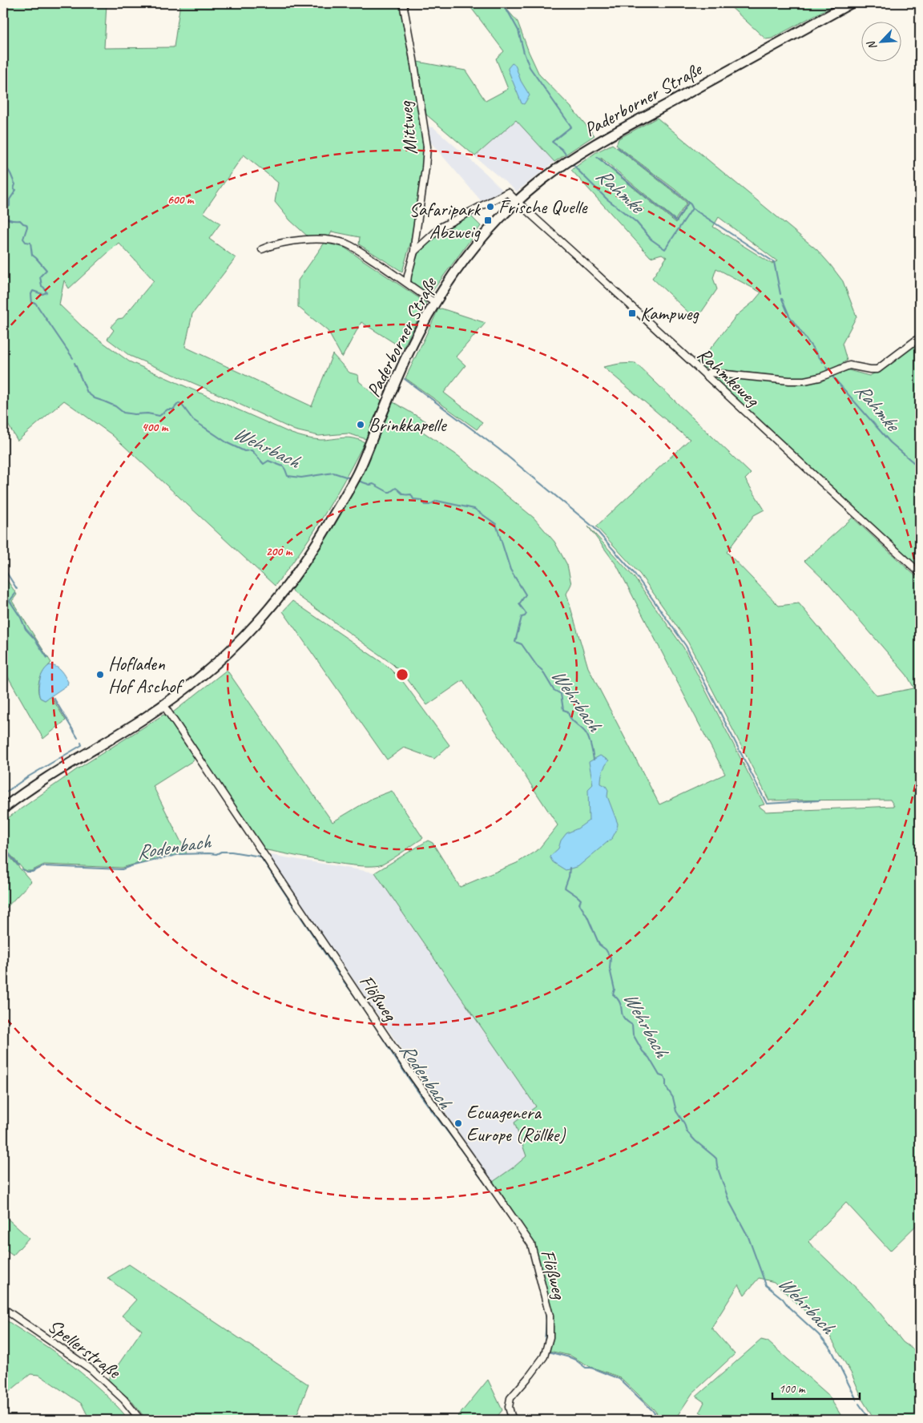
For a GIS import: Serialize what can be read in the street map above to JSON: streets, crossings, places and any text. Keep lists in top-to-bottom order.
{
  "streets": {
    "main road": ["Paderborner Straße"],
    "street": [
      "Mittweg",
      "Rahmkeweg",
      "Flößweg",
      "Spellerstraße"
    ]
  },
  "crossings": [
    ["Paderborner Straße", "Rahmkeweg"],
    ["Paderborner Straße", "Flößweg"]
  ],
  "water": ["Rahmke", "Wehrbach", "Rodenbach"],
  "places": {
    "other": [
      "Frische Quelle",
      "Brinkkapelle",
      "Hofladen Hof Aschof",
      "Ecuagenera Europe (Röllke)"
    ],
    "transit": ["Safaripark Abzweig", "Kampweg"]
  },
  "scale_bar": "100 m",
  "north": "bottom left",
  "rings": ["600 m", "400 m", "200 m"]
}
